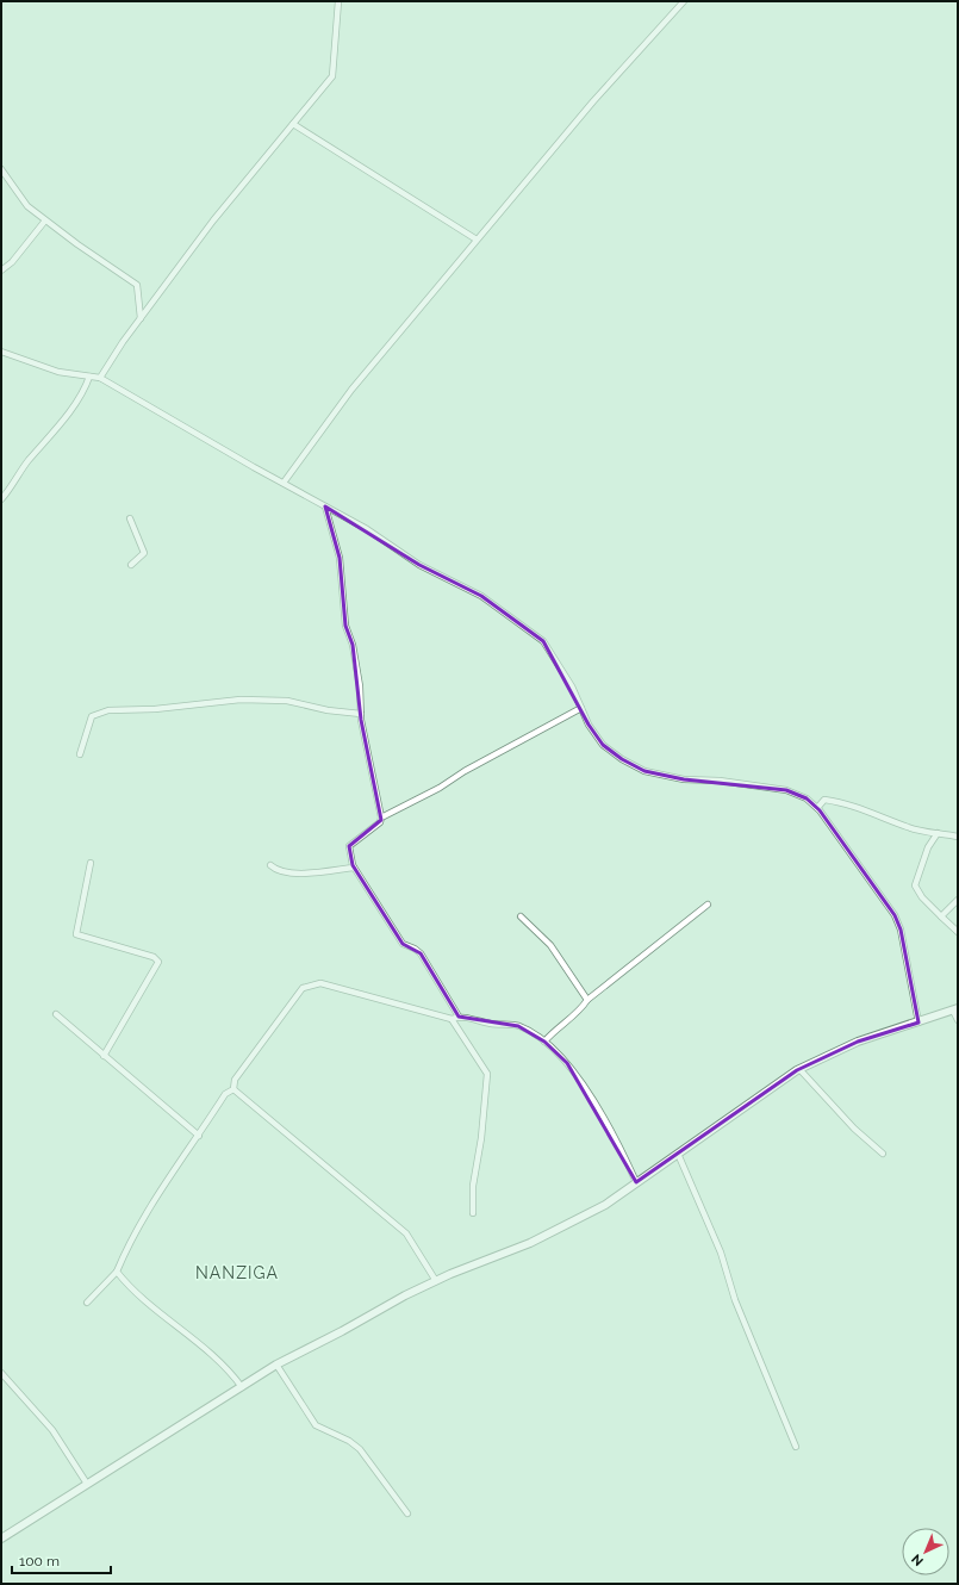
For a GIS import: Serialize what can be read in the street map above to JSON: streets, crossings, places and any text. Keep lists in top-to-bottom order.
{
  "districts": ["NANZIGA"],
  "scale_bar": "100 m",
  "north": "bottom left"
}
